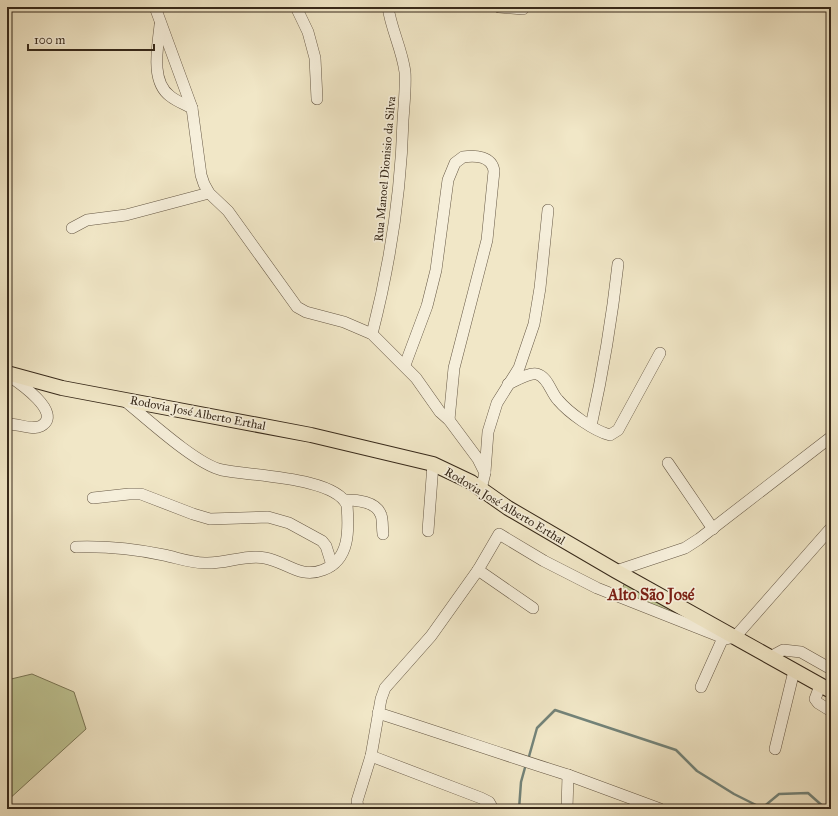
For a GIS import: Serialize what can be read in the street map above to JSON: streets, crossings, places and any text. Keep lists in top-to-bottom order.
{
  "streets": {
    "main road": ["Rodovia José Alberto Erthal"],
    "street": ["Rua Manoel Dionisio da Silva"]
  },
  "districts": ["Alto São José"],
  "scale_bar": "100 m"
}
